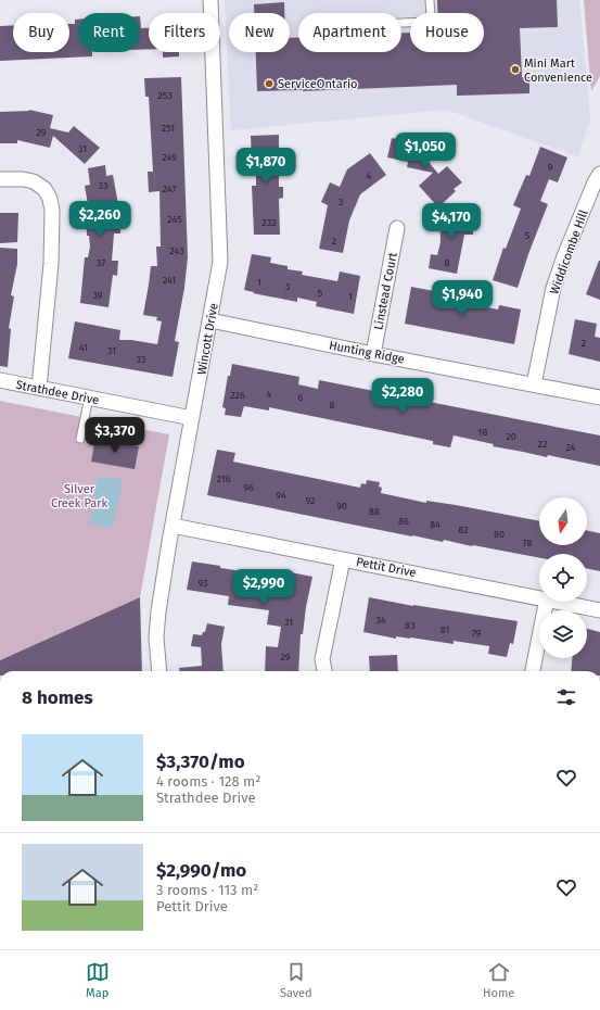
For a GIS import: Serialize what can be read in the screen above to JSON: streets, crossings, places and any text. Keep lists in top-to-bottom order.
{
  "streets": {
    "street": [
      "Widdicombe Hill",
      "Linstead Court",
      "Wincott Drive",
      "Hunting Ridge",
      "Strathdee Drive",
      "Pettit Drive"
    ]
  },
  "crossings": [
    ["Widdicombe Hill", "Hunting Ridge"],
    ["Linstead Court", "Hunting Ridge"],
    ["Wincott Drive", "Hunting Ridge"],
    ["Wincott Drive", "Strathdee Drive"],
    ["Wincott Drive", "Pettit Drive"]
  ],
  "parks": ["Silver Creek Park"],
  "places": ["Mini Mart Convenience", "ServiceOntario"],
  "house_numbers": [
    "253",
    "251",
    "29",
    "31",
    "249",
    "9",
    "4",
    "33",
    "247",
    "3",
    "245",
    "232",
    "5",
    "2",
    "243",
    "37",
    "8",
    "241",
    "1",
    "3",
    "5",
    "39",
    "1",
    "2",
    "41",
    "31",
    "33",
    "4",
    "226",
    "6",
    "8",
    "18",
    "20",
    "22",
    "24",
    "216",
    "96",
    "94",
    "92",
    "90",
    "88",
    "86",
    "84",
    "82",
    "80",
    "78",
    "93",
    "34",
    "31",
    "83",
    "81",
    "79",
    "29"
  ],
  "north": "bottom",
  "page": {
    "chip": [
      "Buy",
      "Rent",
      "Filters",
      "New",
      "Apartment",
      "House"
    ],
    "price": [
      "$1,050",
      "$1,870",
      "$2,260",
      "$4,170",
      "$1,940",
      "$2,280",
      "$3,370",
      "$2,990"
    ],
    "heading": "8 homes",
    "list": [
      {
        "name": "$3,370/mo",
        "note": "4 rooms · 128 m² · Strathdee Drive"
      },
      {
        "name": "$2,990/mo",
        "note": "3 rooms · 113 m² · Pettit Drive"
      }
    ],
    "tabs": ["Map", "Saved", "Home"]
  }
}
